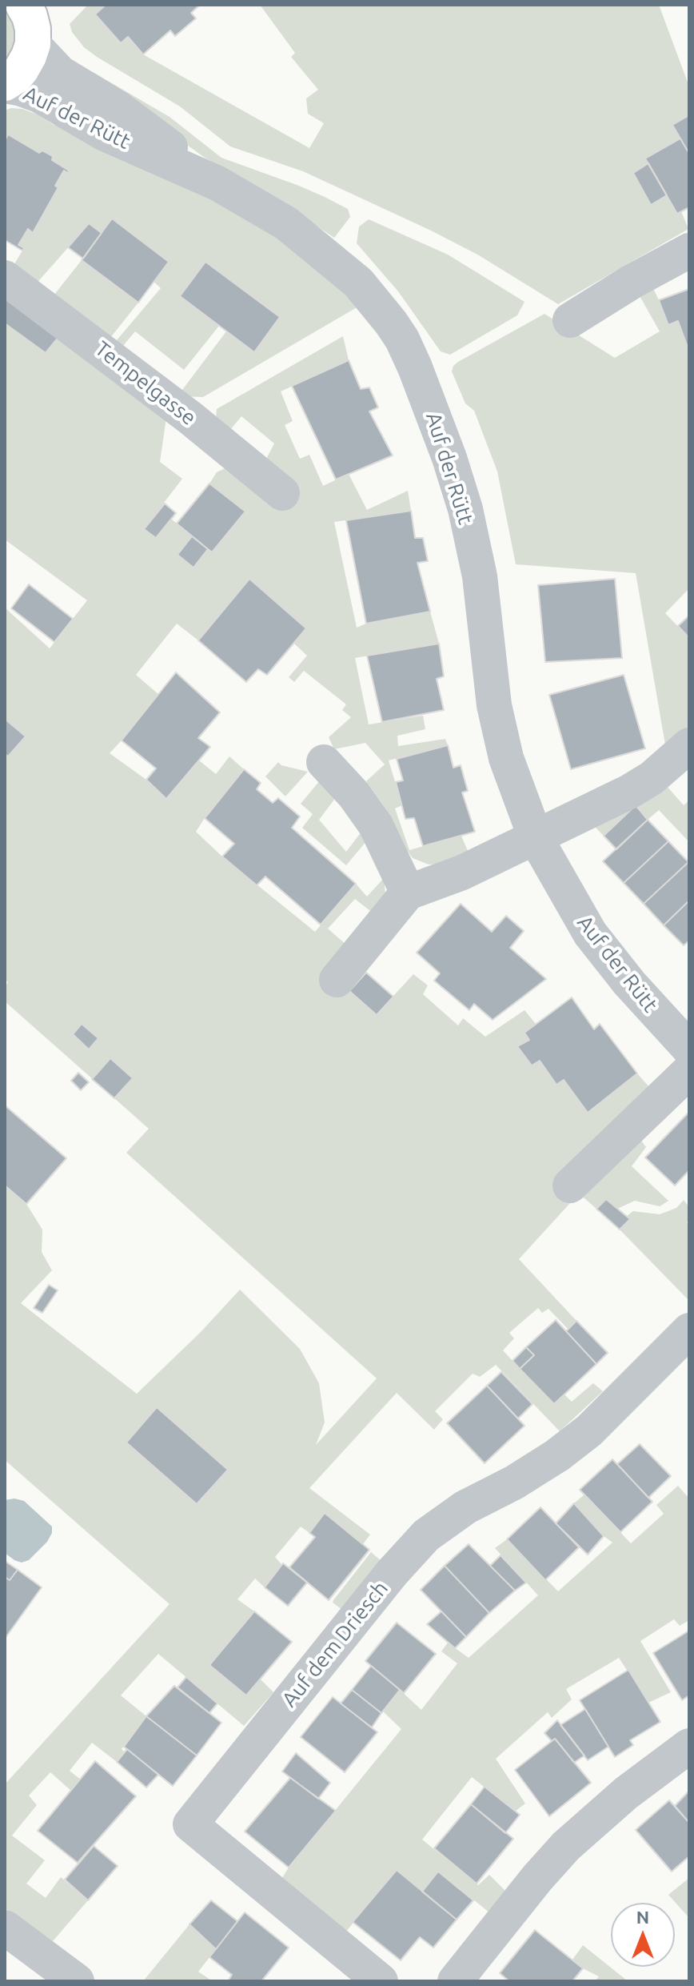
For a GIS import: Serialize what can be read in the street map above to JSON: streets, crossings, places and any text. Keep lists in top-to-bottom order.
{
  "streets": {
    "street": ["Auf der Rütt", "Tempelgasse", "Auf dem Driesch"]
  },
  "north": "top"
}
